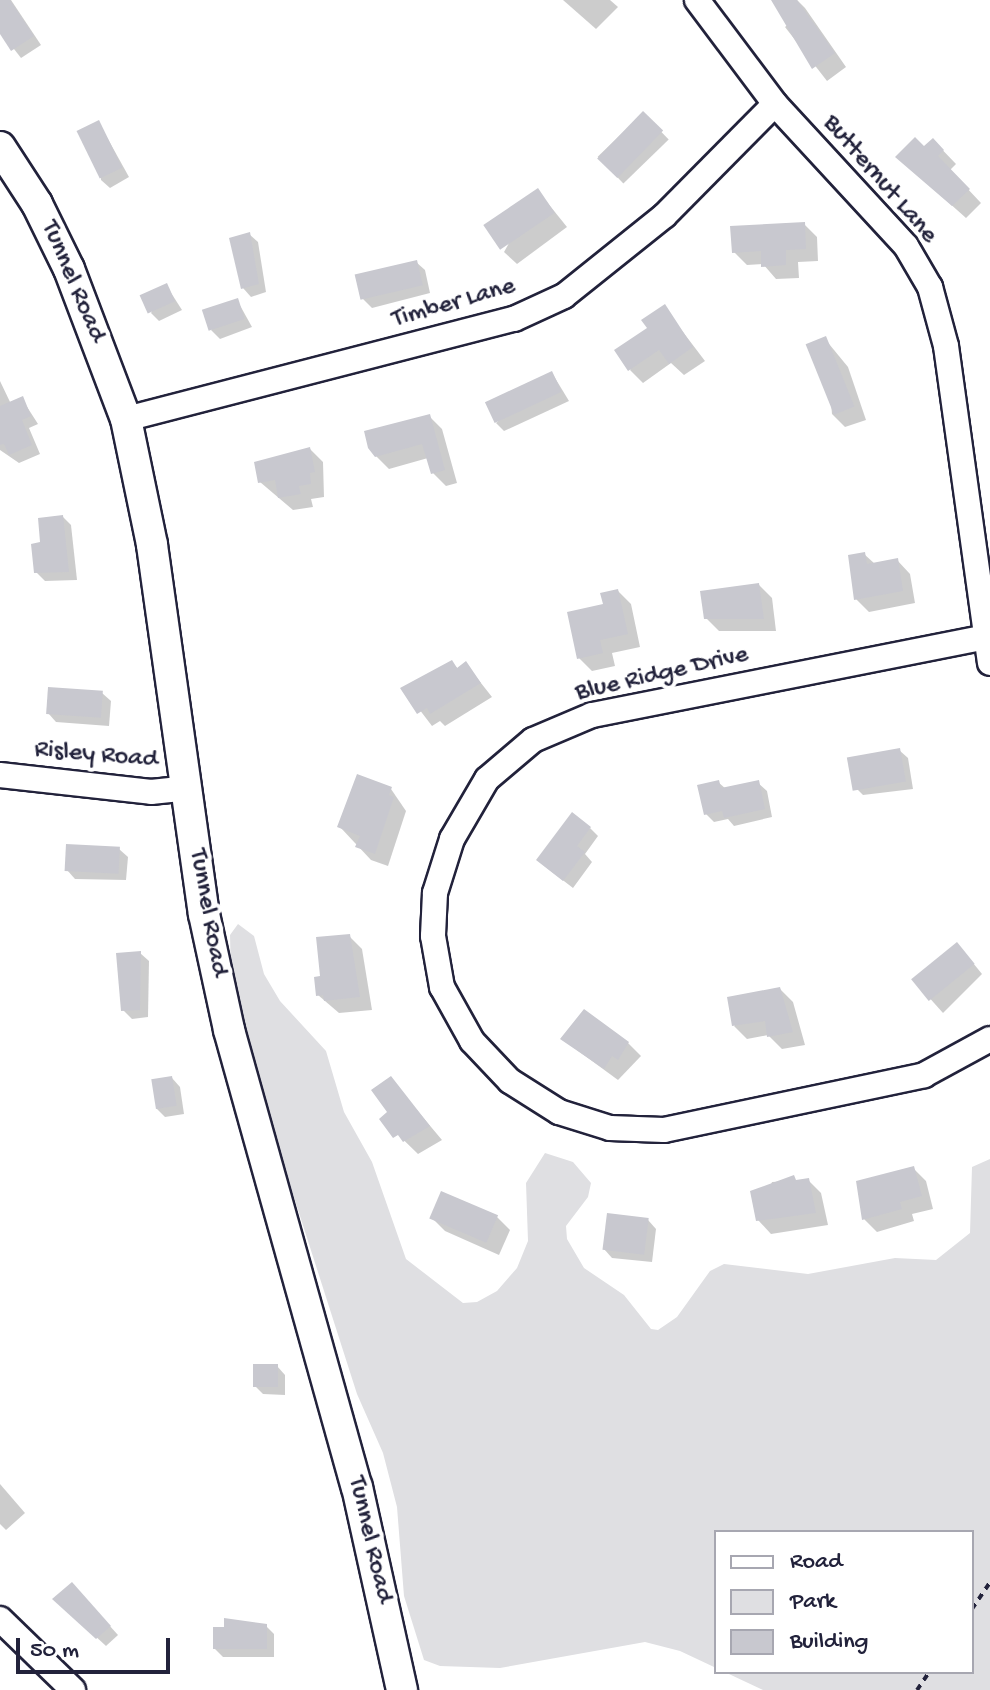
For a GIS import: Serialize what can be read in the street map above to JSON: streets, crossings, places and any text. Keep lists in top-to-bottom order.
{
  "streets": {
    "main road": ["Tunnel Road"],
    "street": [
      "Butternut Lane",
      "Timber Lane",
      "Blue Ridge Drive",
      "Risley Road"
    ]
  },
  "crossings": [
    ["Butternut Lane", "Timber Lane"],
    ["Butternut Lane", "Blue Ridge Drive"],
    ["Tunnel Road", "Timber Lane"],
    ["Tunnel Road", "Risley Road"]
  ],
  "legend": ["Road", "Park", "Building"],
  "scale_bar": "50 m"
}
